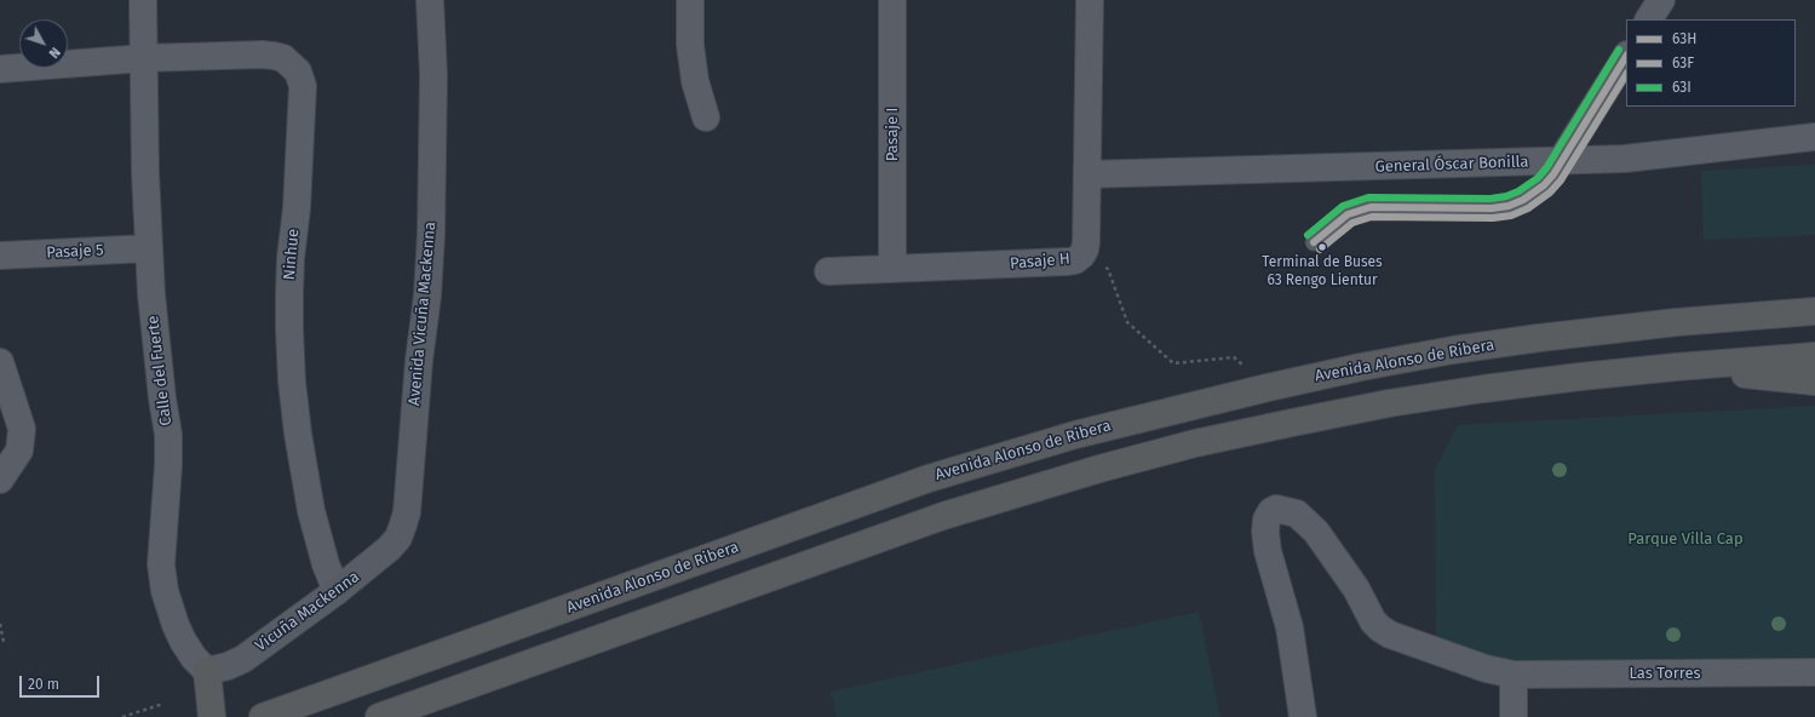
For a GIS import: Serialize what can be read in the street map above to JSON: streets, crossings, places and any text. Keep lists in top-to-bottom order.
{
  "streets": {
    "highway": ["Avenida Alonso de Ribera"],
    "street": [
      "Pasaje I",
      "General Óscar Bonilla",
      "Pasaje 5",
      "Ninhue",
      "Pasaje H",
      "Avenida Vicuña Mackenna",
      "Calle del Fuerte",
      "Vicuña Mackenna",
      "Las Torres"
    ]
  },
  "crossings": [
    ["Pasaje I", "Pasaje H"],
    ["General Óscar Bonilla", "Pasaje H"],
    ["Pasaje 5", "Calle del Fuerte"],
    ["Ninhue", "Calle del Fuerte"],
    ["Ninhue", "Vicuña Mackenna"],
    ["Avenida Vicuña Mackenna", "Vicuña Mackenna"],
    ["Calle del Fuerte", "Vicuña Mackenna"]
  ],
  "parks": ["Parque Villa Cap"],
  "places": ["Terminal de Buses 63 Rengo Lientur"],
  "lines": ["transit line 63I", "transit line 63H", "transit line 63F"],
  "legend": ["63H", "63F", "63I"],
  "scale_bar": "20 m",
  "north": "bottom right"
}
